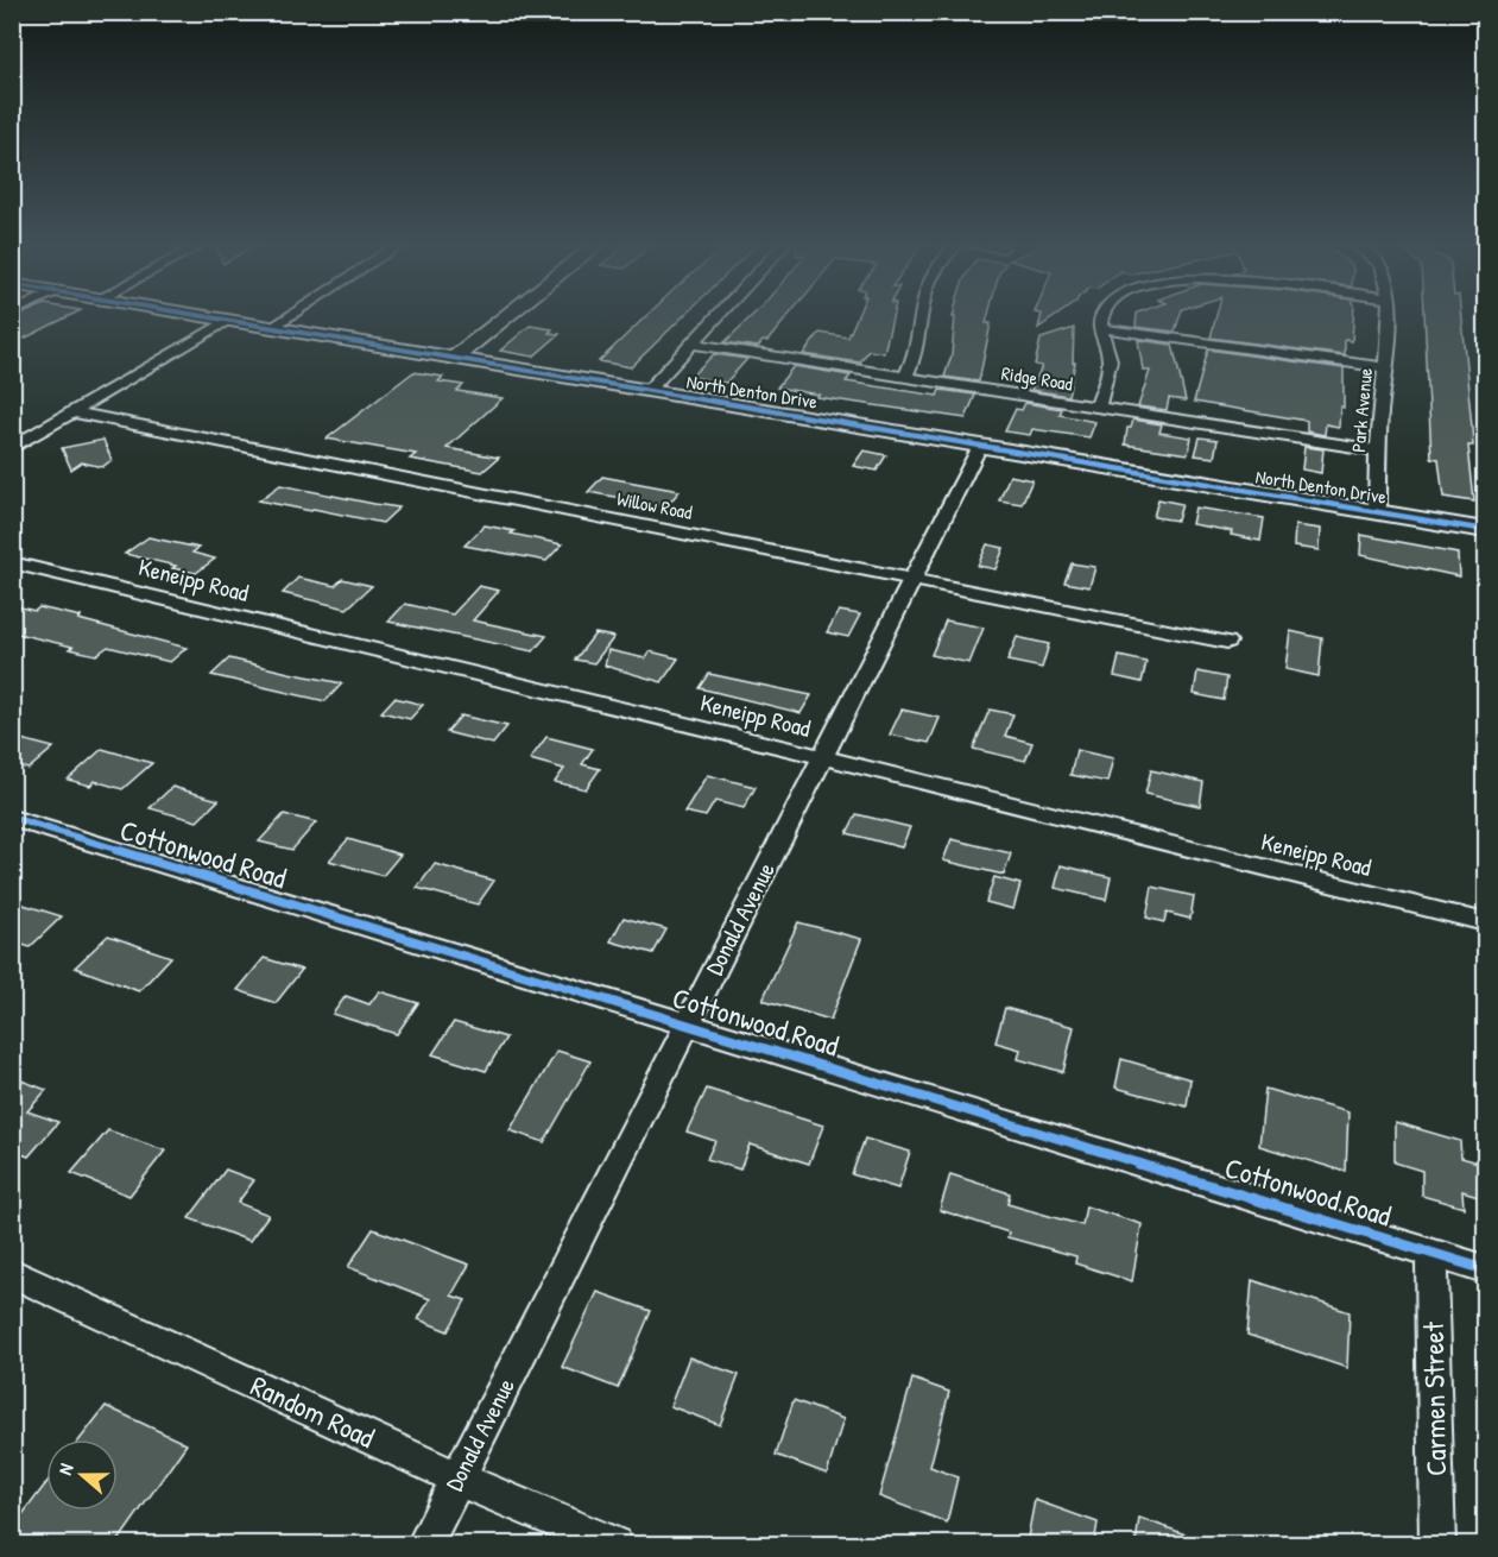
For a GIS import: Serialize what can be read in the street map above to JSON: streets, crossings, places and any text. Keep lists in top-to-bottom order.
{
  "streets": {
    "street": [
      "Ridge Road",
      "North Denton Drive",
      "Park Avenue",
      "Willow Road",
      "Keneipp Road",
      "Cottonwood Road",
      "Donald Avenue",
      "Carmen Street",
      "Random Road"
    ]
  },
  "crossings": [
    ["Ridge Road", "Park Avenue"],
    ["North Denton Drive", "Park Avenue"],
    ["North Denton Drive", "Donald Avenue"],
    ["Willow Road", "Donald Avenue"],
    ["Keneipp Road", "Donald Avenue"],
    ["Cottonwood Road", "Donald Avenue"],
    ["Cottonwood Road", "Carmen Street"],
    ["Donald Avenue", "Random Road"]
  ],
  "north": "left"
}
